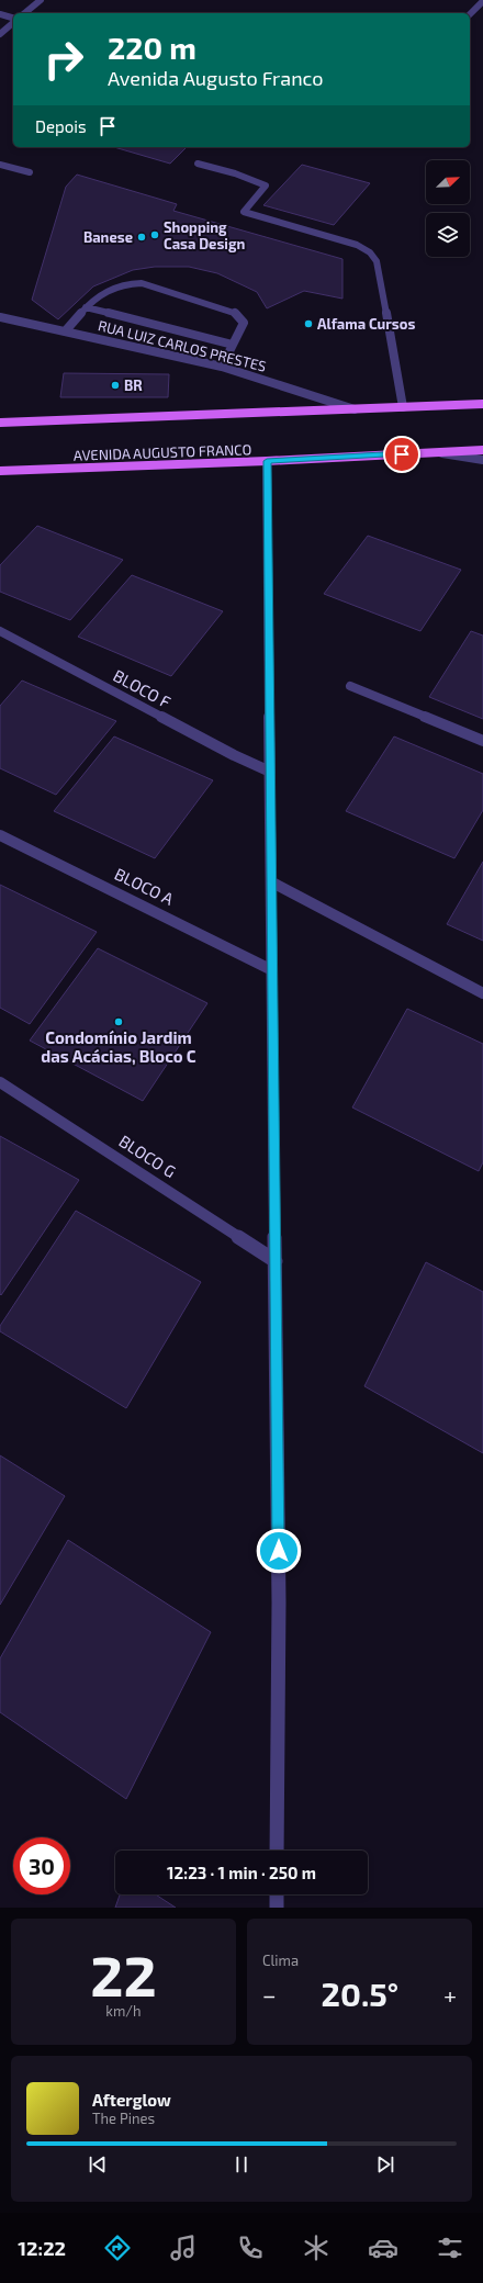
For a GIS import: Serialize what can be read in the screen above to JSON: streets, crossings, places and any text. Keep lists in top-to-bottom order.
{
  "streets": {
    "main road": ["AVENIDA AUGUSTO FRANCO"],
    "street": [
      "RUA LUIZ CARLOS PRESTES",
      "BLOCO F",
      "BLOCO A",
      "BLOCO G"
    ]
  },
  "places": [
    "Shopping Casa Design",
    "Banese",
    "Alfama Cursos",
    "BR",
    "Condomínio Jardim das Acácias, Bloco C"
  ],
  "north": "top right",
  "page": {
    "turn": ["220 m", "Avenida Augusto Franco"],
    "then": "Depois",
    "limit": "30",
    "trip": "12:23 · 1 min · 250 m",
    "tile": [
      ["22", "km/h"],
      "Clima"
    ],
    "heat": ["−", "20.5°", "+"],
    "song": ["Afterglow", "The Pines"],
    "tabs": "12:22"
  }
}
